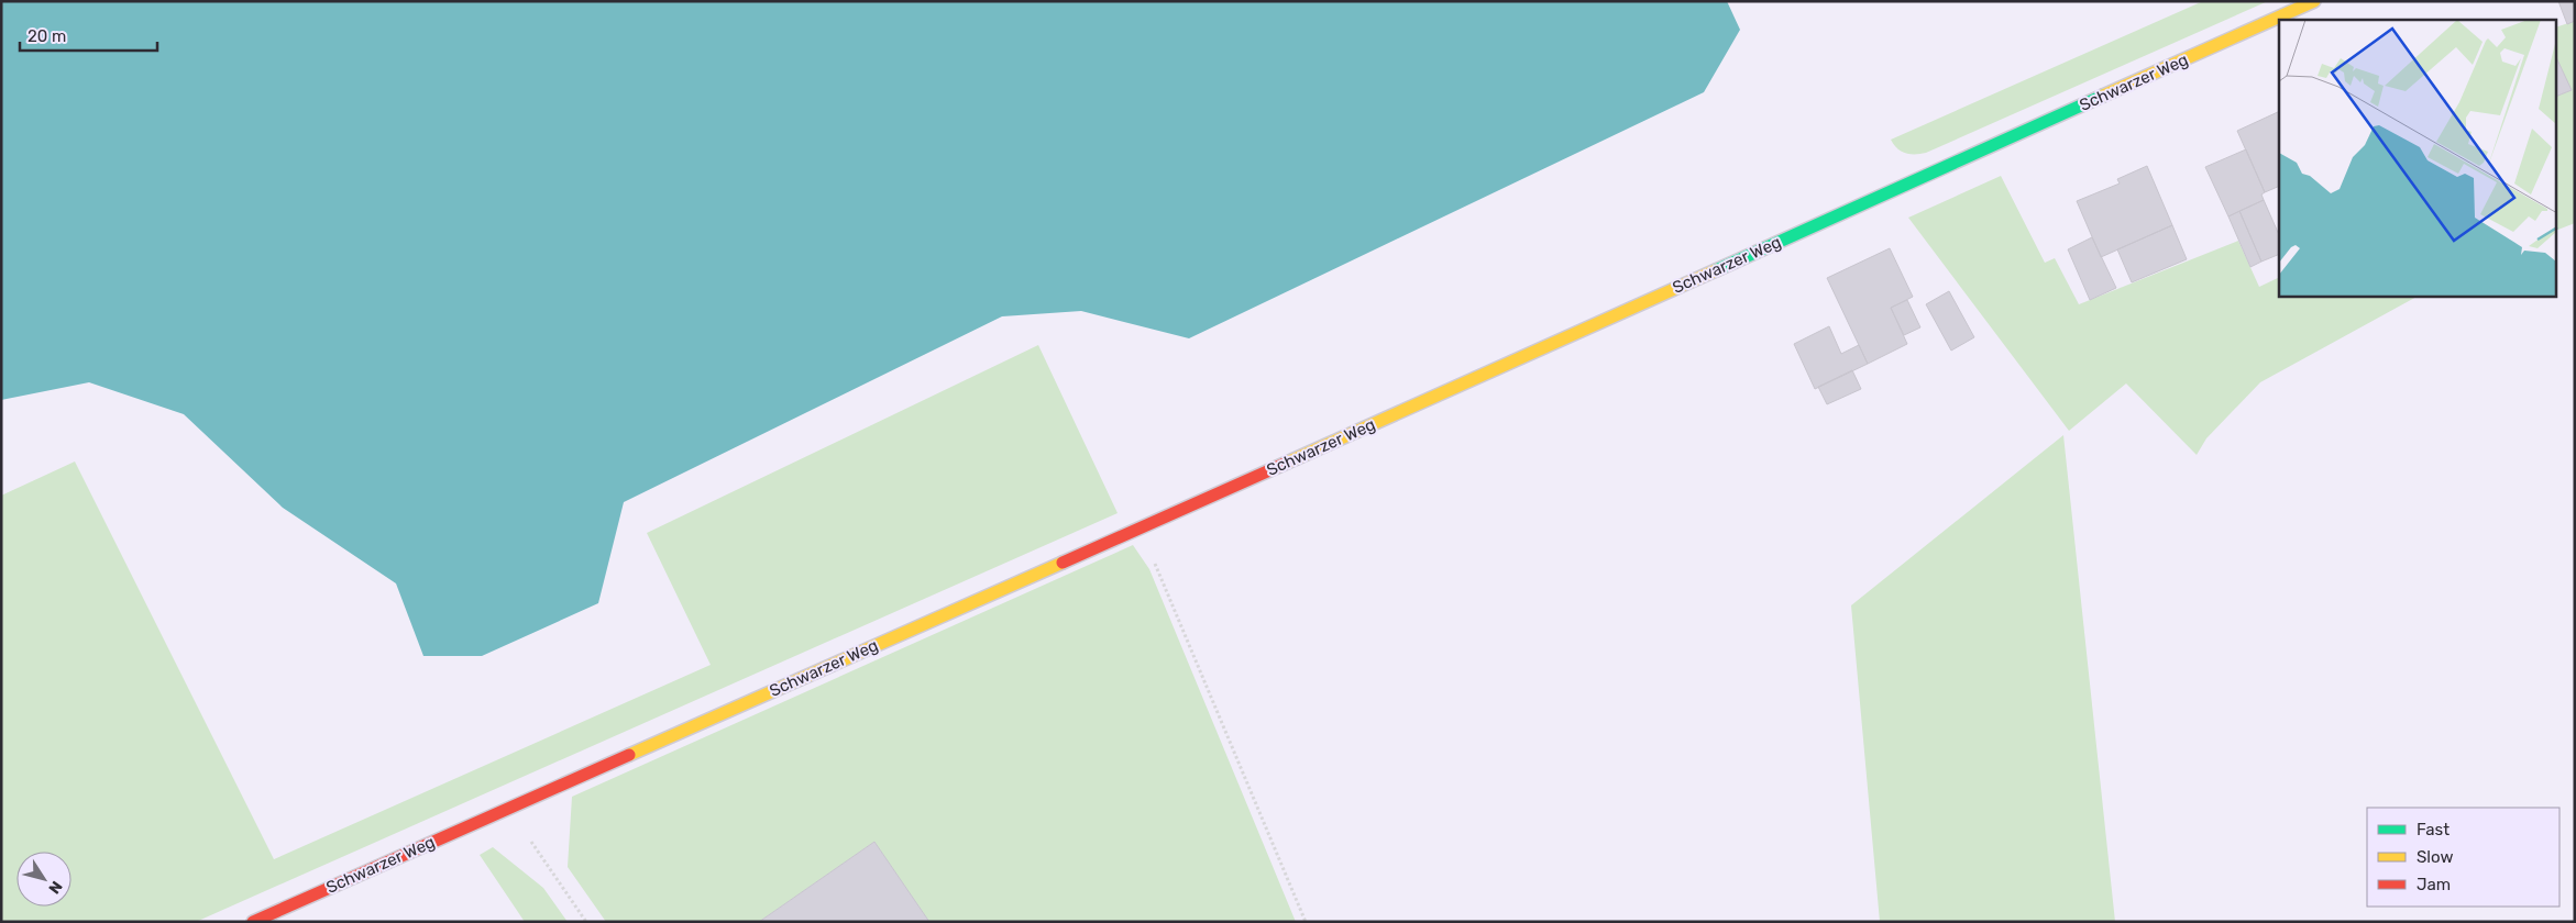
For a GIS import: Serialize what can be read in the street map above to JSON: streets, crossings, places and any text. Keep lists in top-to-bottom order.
{
  "streets": {
    "street": ["Schwarzer Weg"]
  },
  "legend": ["Fast", "Slow", "Jam"],
  "scale_bar": "20 m",
  "north": "bottom right"
}
